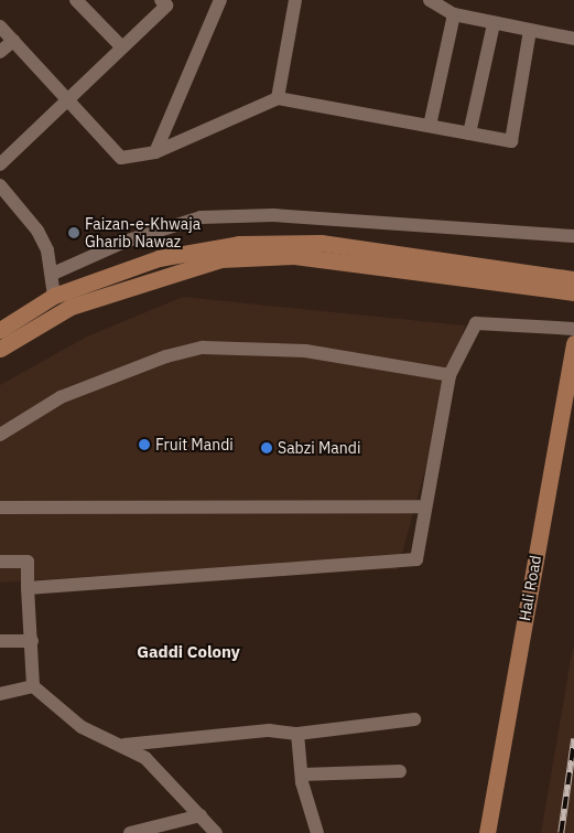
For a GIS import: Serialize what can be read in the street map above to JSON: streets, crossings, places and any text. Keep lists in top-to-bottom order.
{
  "streets": {
    "street": ["Hali Road"]
  },
  "districts": ["Gaddi Colony"],
  "places": ["Faizan-e-Khwaja Gharib Nawaz", "Fruit Mandi", "Sabzi Mandi"]
}
